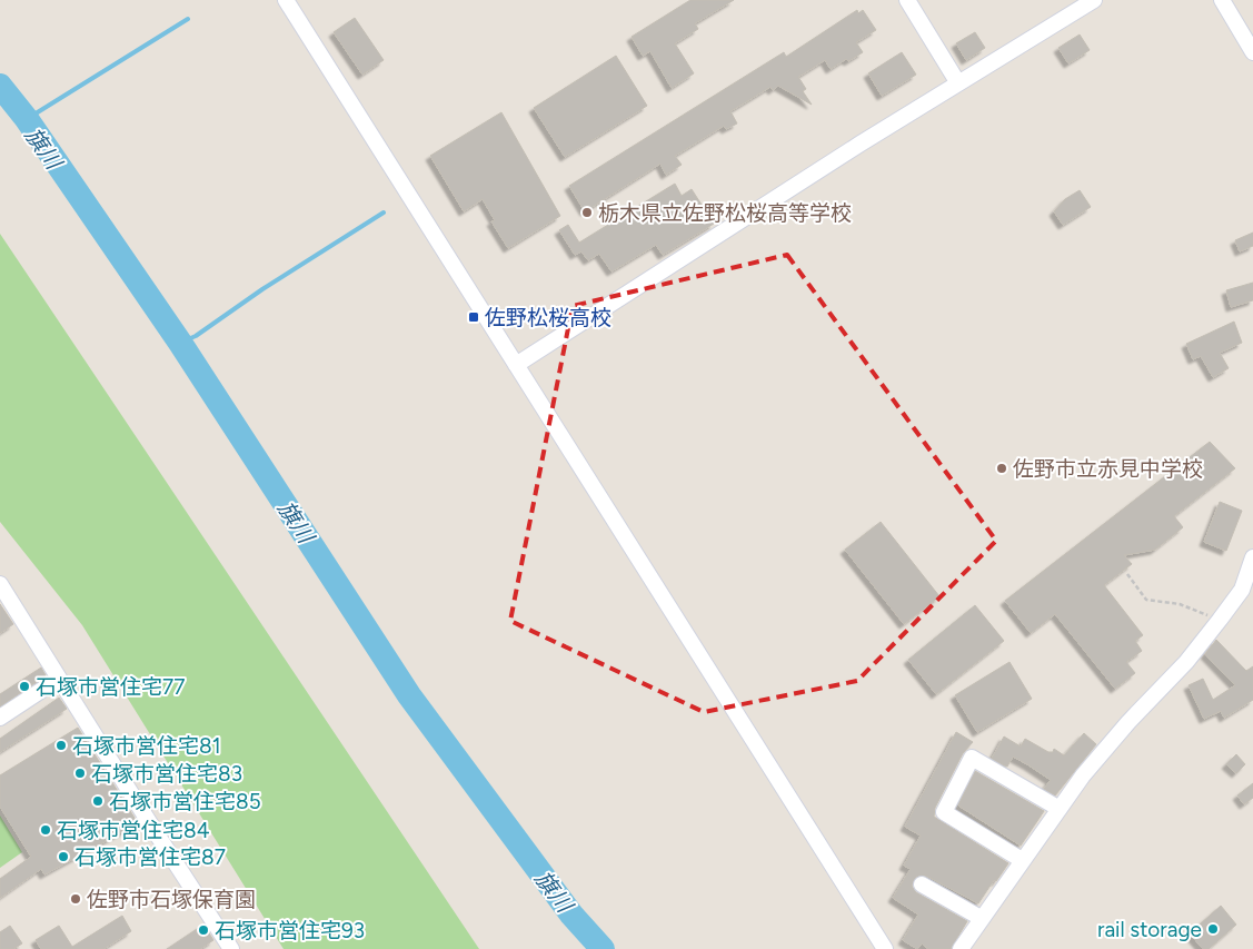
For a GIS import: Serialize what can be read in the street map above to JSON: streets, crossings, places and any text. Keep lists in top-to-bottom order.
{
  "water": ["旗川"],
  "places": {
    "other": [
      "栃木県立佐野松桜高等学校",
      "佐野市立赤見中学校",
      "石塚市営住宅77",
      "石塚市営住宅81",
      "石塚市営住宅83",
      "石塚市営住宅85",
      "石塚市営住宅84",
      "石塚市営住宅87",
      "佐野市石塚保育園",
      "rail storage",
      "石塚市営住宅93"
    ],
    "transit": ["佐野松桜高校"]
  }
}
